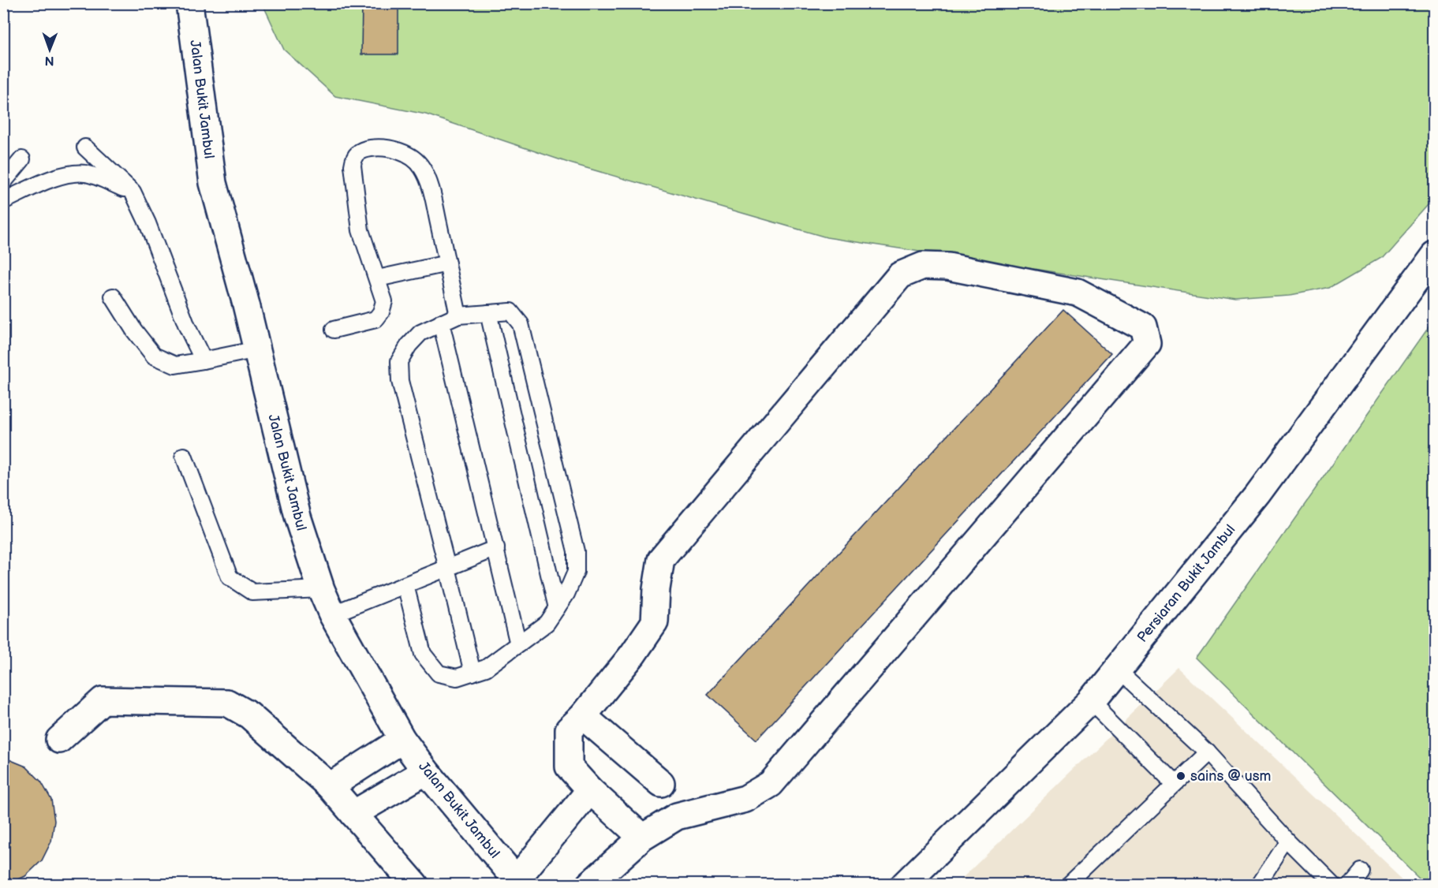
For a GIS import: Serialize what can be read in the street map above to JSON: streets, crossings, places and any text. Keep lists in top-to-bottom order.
{
  "streets": {
    "street": ["Jalan Bukit Jambul", "Persiaran Bukit Jambul"]
  },
  "places": ["sains @ usm"],
  "north": "bottom"
}
